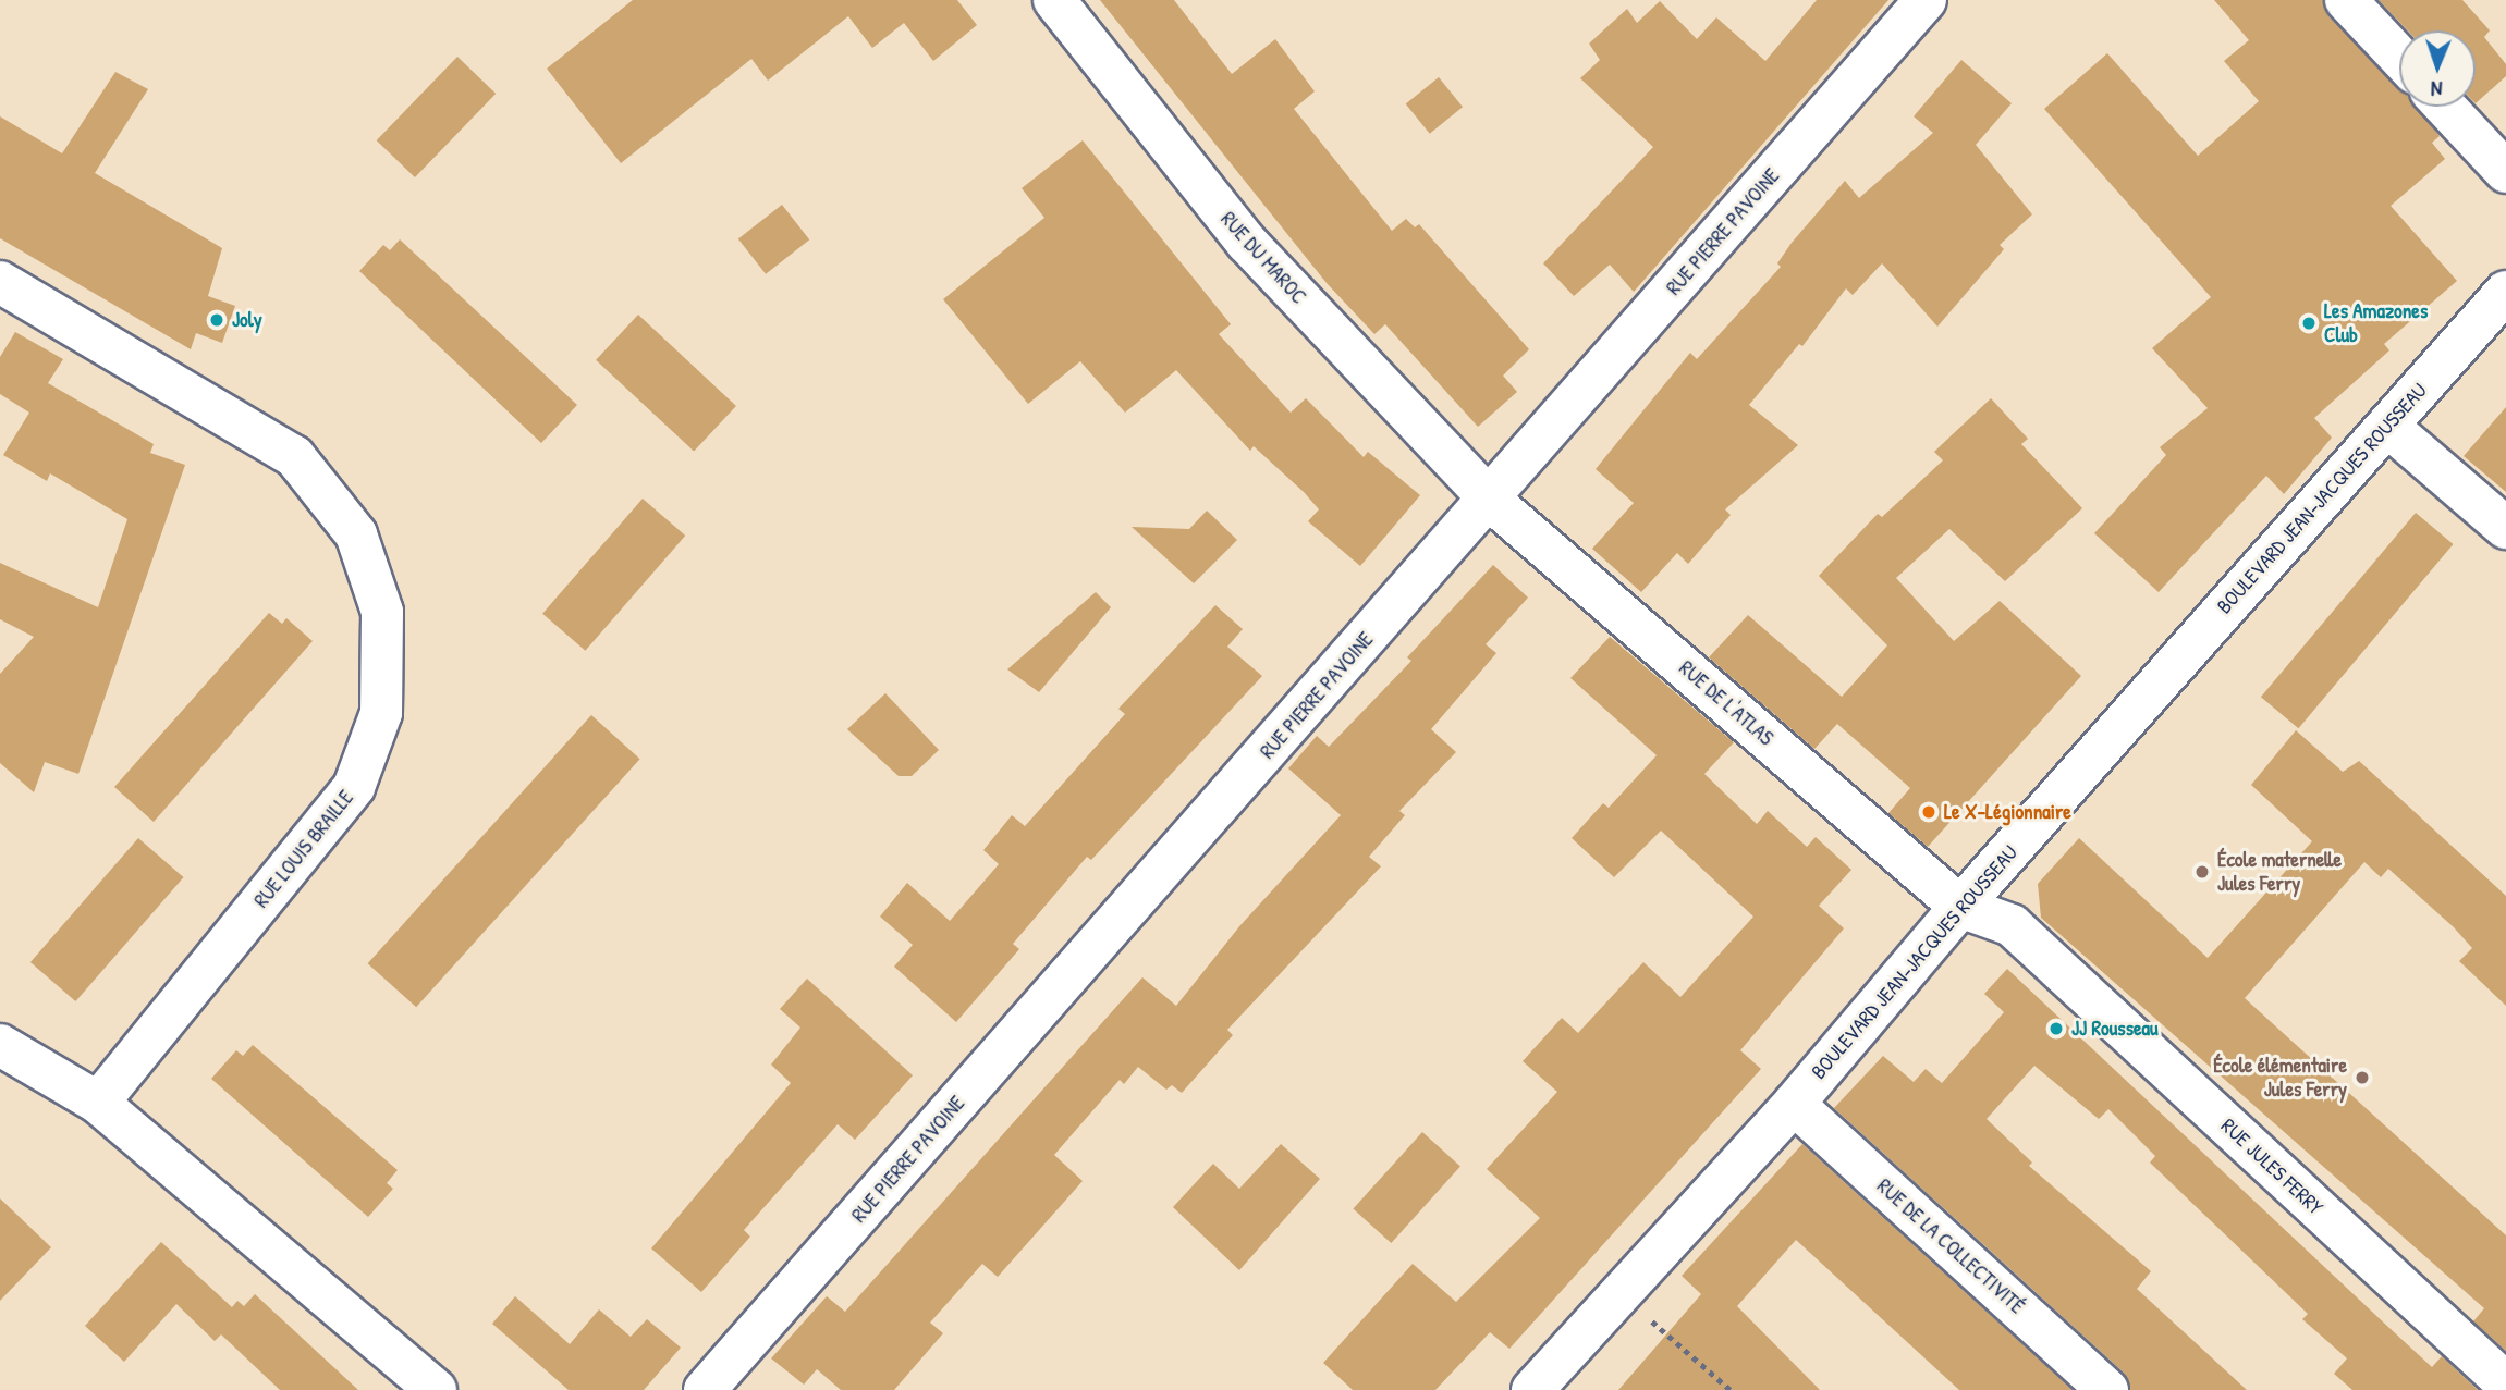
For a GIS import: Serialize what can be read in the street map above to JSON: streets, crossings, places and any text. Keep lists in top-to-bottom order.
{
  "streets": {
    "street": [
      "RUE PIERRE PAVOINE",
      "RUE DU MAROC",
      "BOULEVARD JEAN-JACQUES ROUSSEAU",
      "RUE DE L'ATLAS",
      "RUE LOUIS BRAILLE",
      "RUE JULES FERRY",
      "RUE DE LA COLLECTIVITÉ"
    ]
  },
  "crossings": [
    ["RUE PIERRE PAVOINE", "RUE DU MAROC"],
    ["RUE PIERRE PAVOINE", "RUE DE L'ATLAS"],
    ["RUE DU MAROC", "RUE DE L'ATLAS"],
    ["BOULEVARD JEAN-JACQUES ROUSSEAU", "RUE DE L'ATLAS"],
    ["BOULEVARD JEAN-JACQUES ROUSSEAU", "RUE JULES FERRY"],
    ["BOULEVARD JEAN-JACQUES ROUSSEAU", "RUE DE LA COLLECTIVITÉ"],
    ["RUE DE L'ATLAS", "RUE JULES FERRY"]
  ],
  "places": [
    "Joly",
    "Les Amazones Club",
    "Le X-Légionnaire",
    "École maternelle Jules Ferry",
    "JJ Rousseau",
    "École élémentaire Jules Ferry"
  ],
  "north": "bottom"
}
